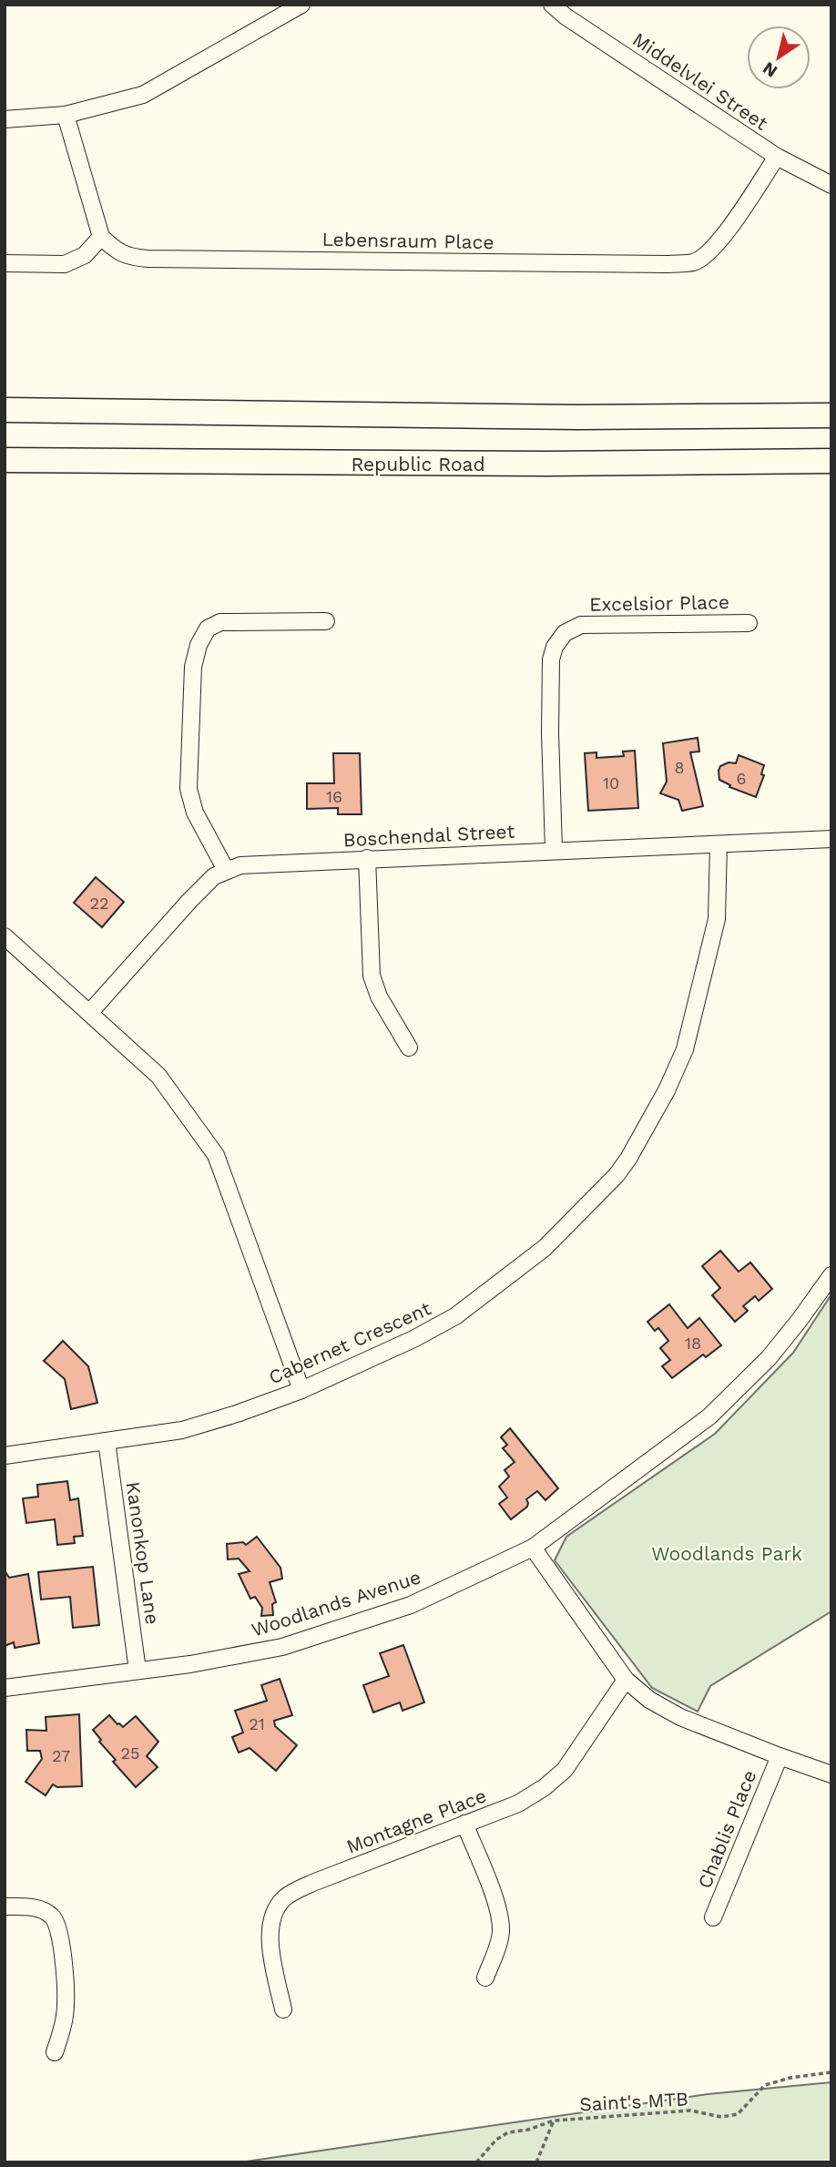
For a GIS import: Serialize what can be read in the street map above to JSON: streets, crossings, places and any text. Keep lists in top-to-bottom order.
{
  "streets": {
    "main road": ["Republic Road"],
    "street": [
      "Middelvlei Street",
      "Lebensraum Place",
      "Excelsior Place",
      "Boschendal Street",
      "Cabernet Crescent",
      "Kanonkop Lane",
      "Woodlands Avenue",
      "Montagne Place",
      "Chablis Place"
    ],
    "path": ["Saint's MTB"]
  },
  "crossings": [
    ["Middelvlei Street", "Lebensraum Place"],
    ["Excelsior Place", "Boschendal Street"],
    ["Boschendal Street", "Cabernet Crescent"],
    ["Cabernet Crescent", "Kanonkop Lane"],
    ["Kanonkop Lane", "Woodlands Avenue"]
  ],
  "parks": ["Woodlands Park"],
  "house_numbers": [
    "8",
    "6",
    "10",
    "16",
    "22",
    "18",
    "21",
    "25",
    "27"
  ],
  "north": "bottom left"
}
